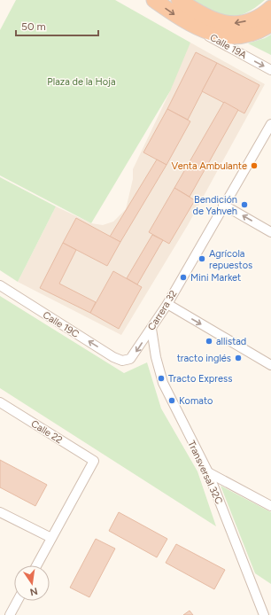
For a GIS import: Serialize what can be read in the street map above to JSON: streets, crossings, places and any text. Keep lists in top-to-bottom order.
{
  "streets": {
    "street": [
      "Calle 19A",
      "Carrera 32",
      "Calle 19C",
      "Calle 22",
      "Transversal 32C"
    ]
  },
  "crossings": [
    ["Carrera 32", "Calle 19C"],
    ["Carrera 32", "Transversal 32C"]
  ],
  "one_way": ["Calle 19A", "Calle 19C"],
  "parks": ["Plaza de la Hoja"],
  "places": [
    "Venta Ambulante",
    "Bendición de Yahveh",
    "Agrícola repuestos",
    "Mini Market",
    "allistad",
    "tracto inglés",
    "Tracto Express",
    "Komato"
  ],
  "scale_bar": "50 m",
  "north": "bottom"
}
